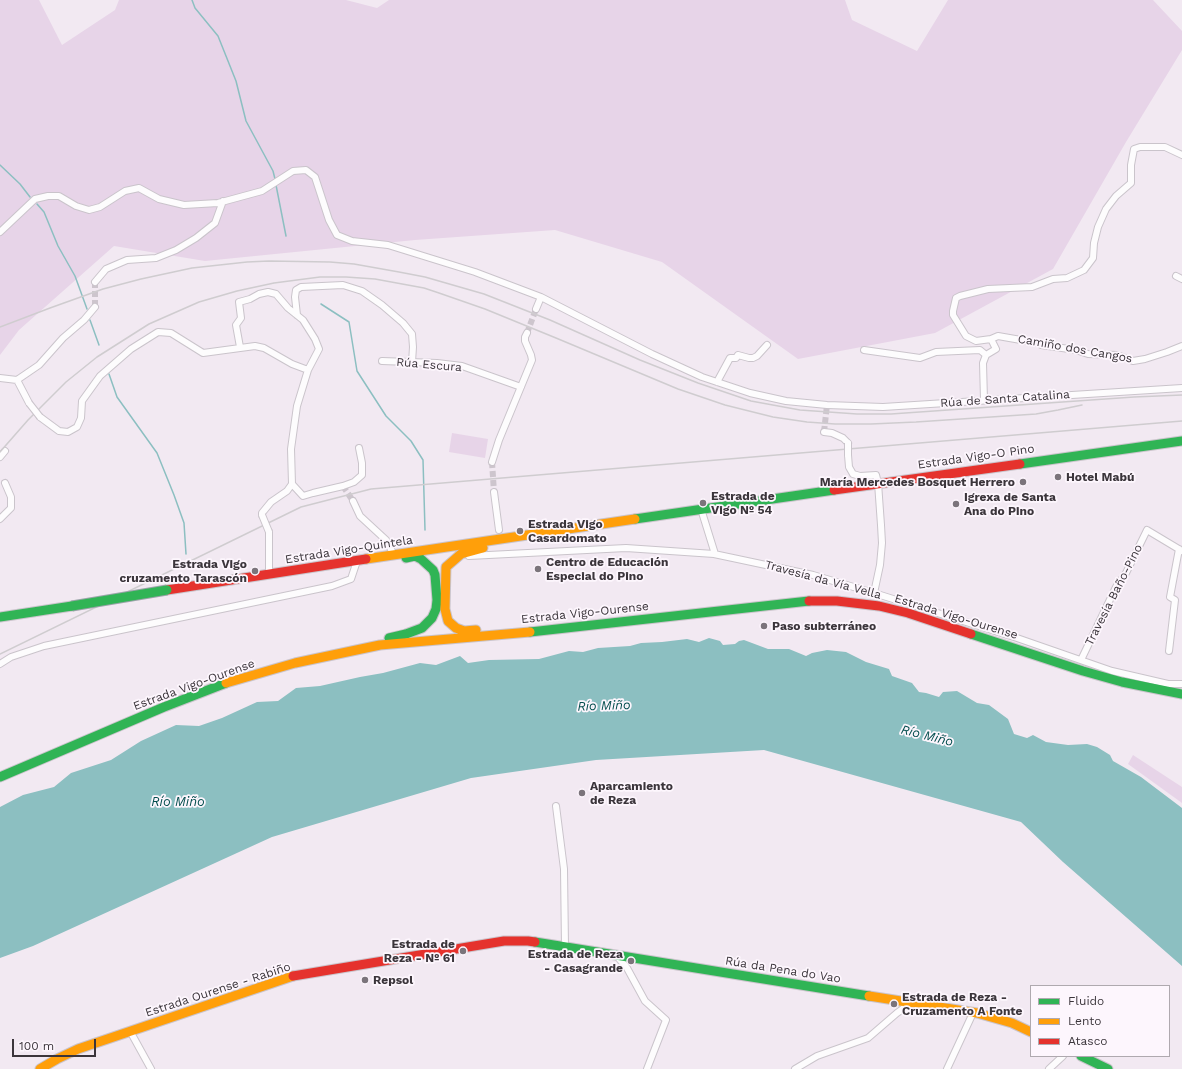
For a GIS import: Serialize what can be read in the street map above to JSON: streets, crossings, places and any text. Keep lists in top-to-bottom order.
{
  "streets": {
    "main road": [
      "Estrada Vigo-O Pino",
      "Estrada Vigo-Quintela",
      "Estrada Vigo-Ourense",
      "Rúa da Pena do Vao",
      "Estrada Ourense - Rabiño"
    ],
    "street": [
      "Camiño dos Cangos",
      "Rúa Escura",
      "Rúa de Santa Catalina",
      "Travesía da Vía Vella",
      "Travesía Baño-Pino"
    ]
  },
  "crossings": [
    ["Estrada Vigo-O Pino", "Estrada Vigo-Quintela"],
    ["Travesía da Vía Vella", "Travesía Baño-Pino"],
    ["Rúa da Pena do Vao", "Estrada Ourense - Rabiño"]
  ],
  "water": ["Río Miño"],
  "places": [
    "Hotel Mabú",
    "María Mercedes Bosquet Herrero",
    "Estrada de Vigo Nº 54",
    "Igrexa de Santa Ana do Pino",
    "Estrada Vigo Casardomato",
    "Centro de Educación Especial do Pino",
    "Estrada Vigo cruzamento Tarascón",
    "Paso subterráneo",
    "Aparcamiento de Reza",
    "Estrada de Reza - Nº 61",
    "Estrada de Reza - Casagrande",
    "Repsol",
    "Estrada de Reza - Cruzamento A Fonte"
  ],
  "legend": ["Fluido", "Lento", "Atasco"],
  "scale_bar": "100 m"
}
